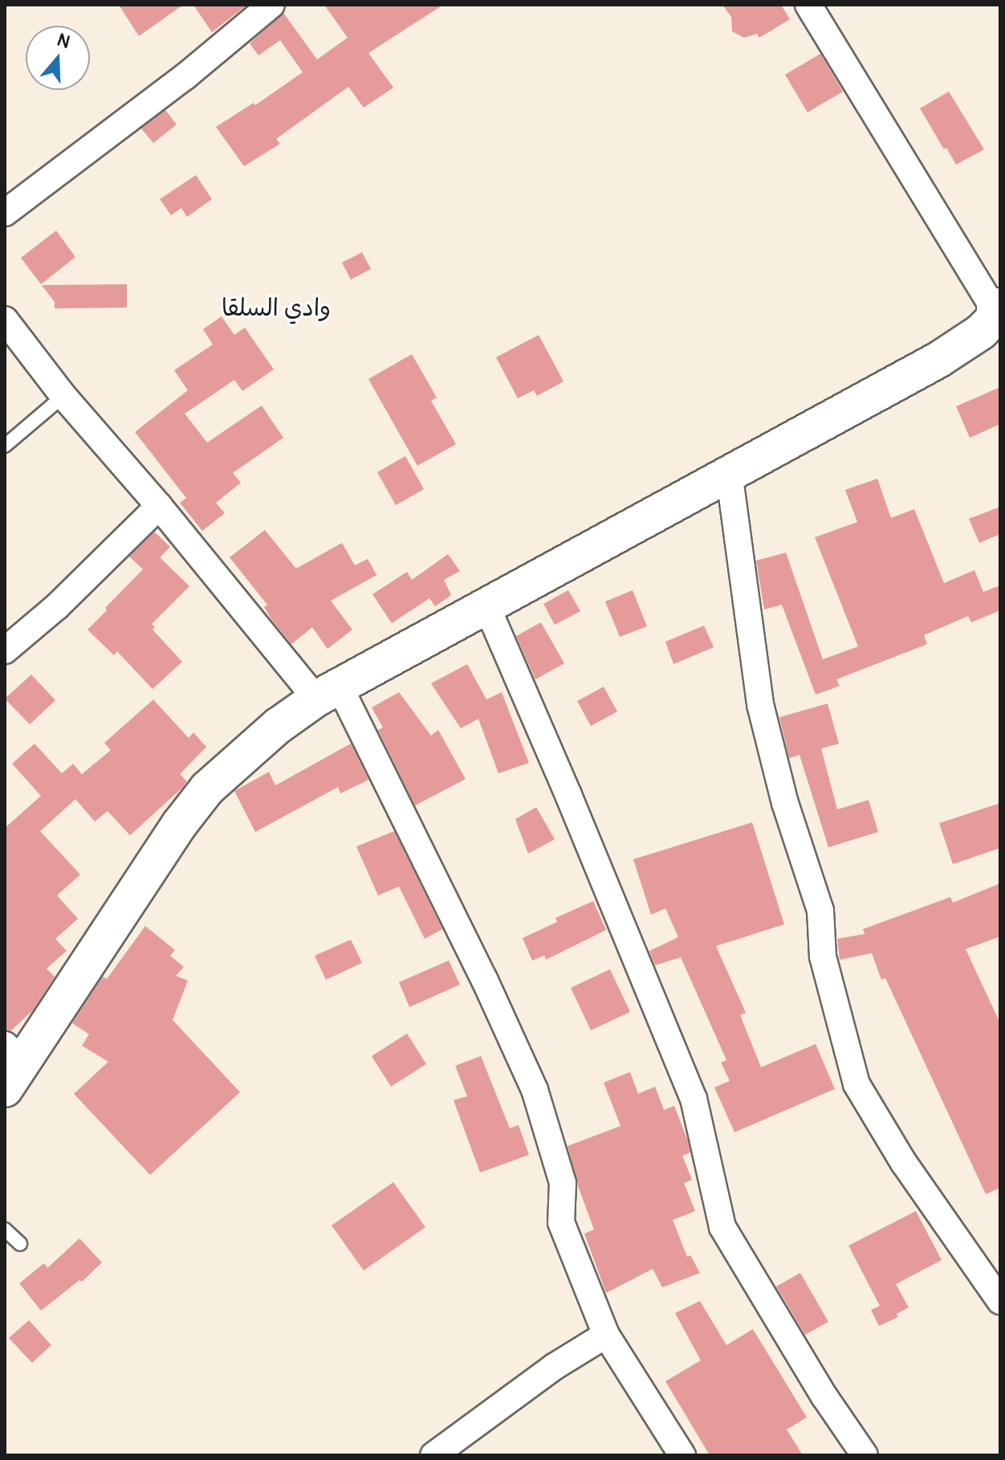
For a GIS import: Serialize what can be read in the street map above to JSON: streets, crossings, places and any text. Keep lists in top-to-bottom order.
{
  "districts": ["وادي السلقا"],
  "north": "top"
}
